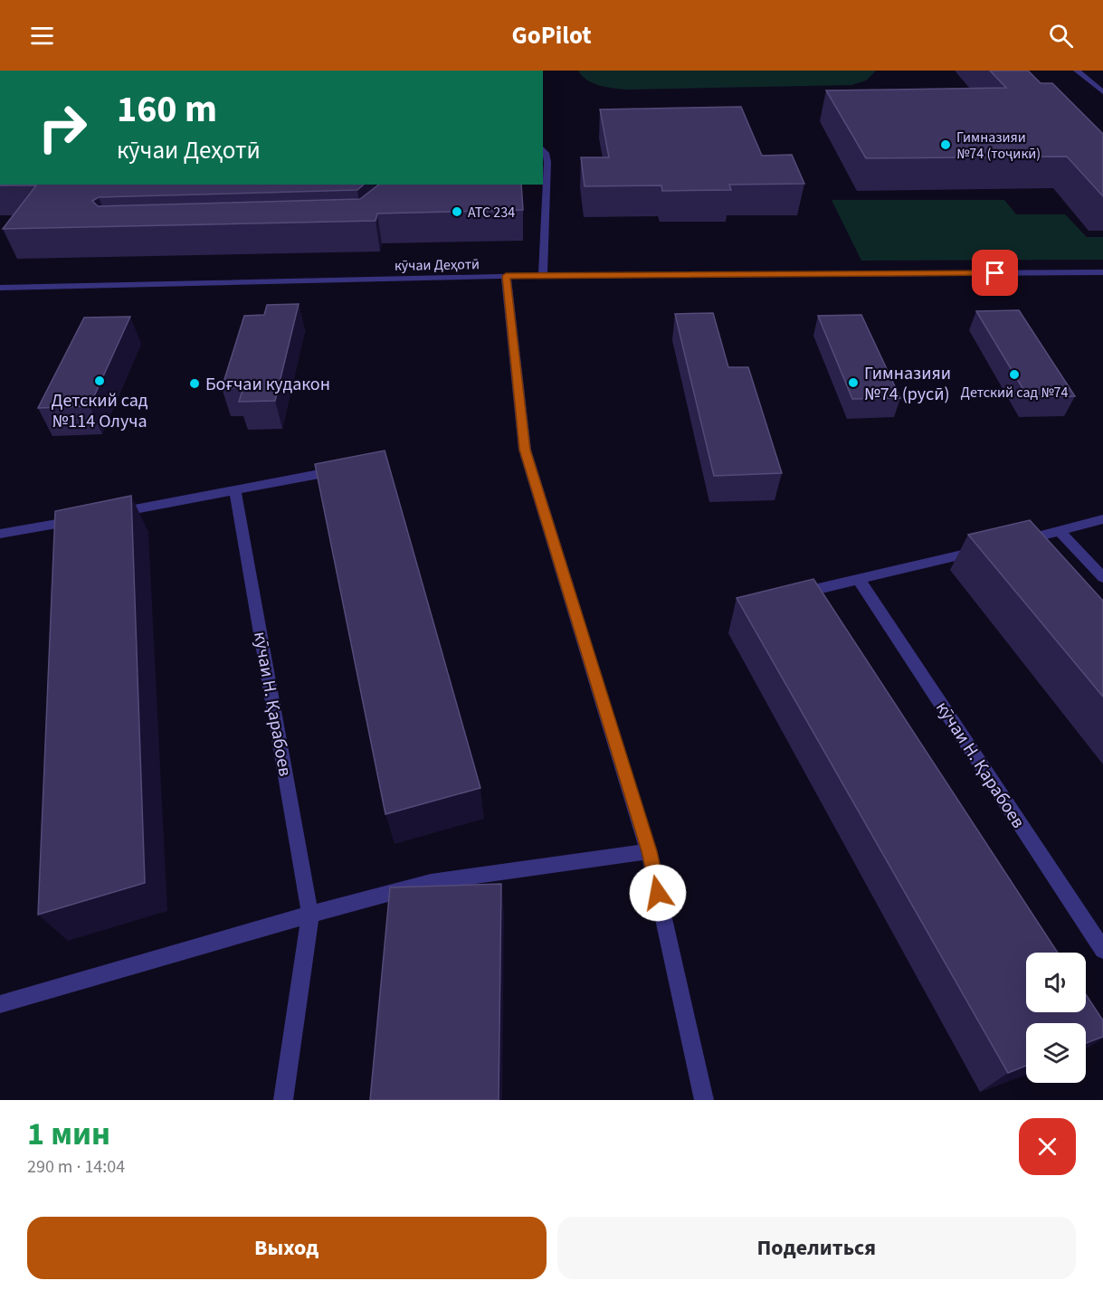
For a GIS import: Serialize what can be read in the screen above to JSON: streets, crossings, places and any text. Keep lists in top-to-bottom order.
{
  "streets": {
    "lane": ["кӯчаи Деҳотӣ", "кӯчаи Н. Қарабоев"]
  },
  "places": [
    "Гимназияи №74 (тоҷикӣ)",
    "АТС 234",
    "Детский сад №74",
    "Детский сад №114 Олуча",
    "Гимназияи №74 (русӣ)",
    "Боғчаи кудакон"
  ],
  "page": {
    "header": "GoPilot",
    "turn": ["160 m", "кӯчаи Деҳотӣ"],
    "heading": ["1 мин", "290 m · 14:04"],
    "buttons": ["Выход", "Поделиться"]
  }
}
